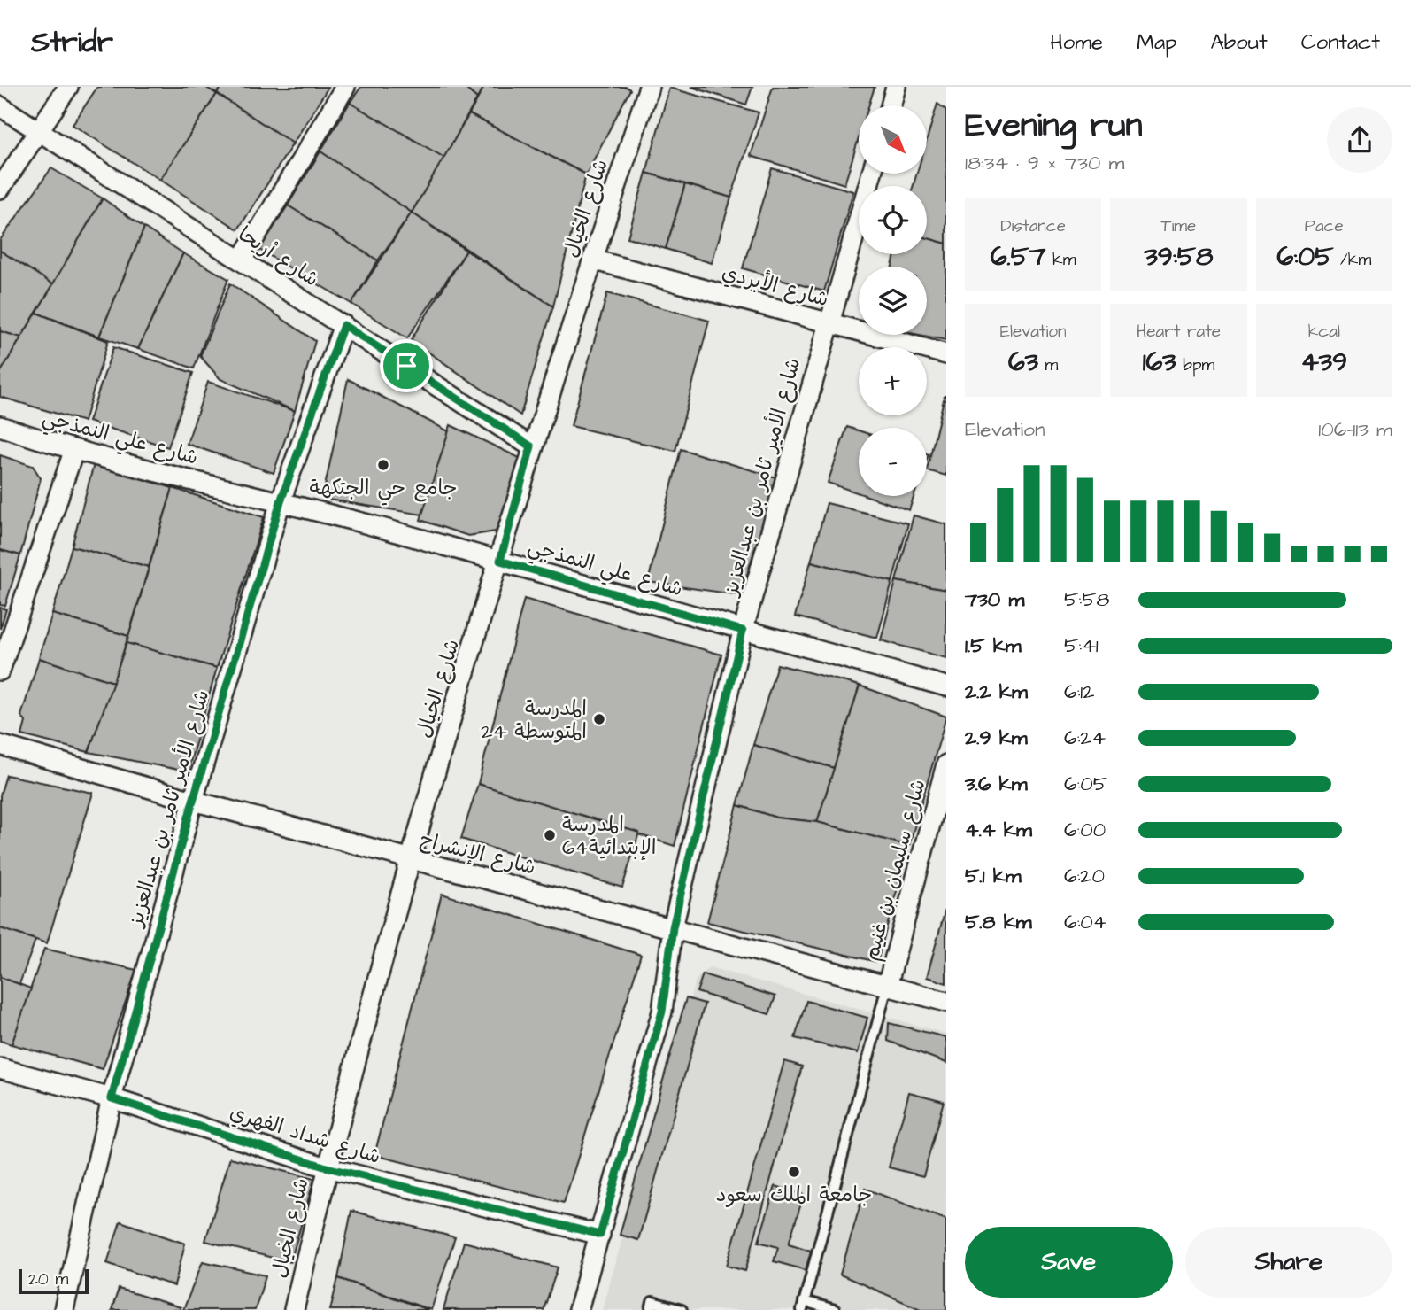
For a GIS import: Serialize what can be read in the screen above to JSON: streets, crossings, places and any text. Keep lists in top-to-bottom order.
{
  "streets": {
    "street": [
      "شارع الخيال",
      "شارع أريحا",
      "شارع الأبردي",
      "شارع علي النمذجي",
      "شارع الأمير ثامر بن عبدالعزيز",
      "شارع الإنشراح",
      "شارع سليمان بن غنيم",
      "شارع شداد الفهري"
    ]
  },
  "crossings": [
    ["شارع الخيال", "شارع أريحا"],
    ["شارع الخيال", "شارع الأبردي"],
    ["شارع الخيال", "شارع علي النمذجي"],
    ["شارع الخيال", "شارع الإنشراح"],
    ["شارع الخيال", "شارع شداد الفهري"],
    ["شارع أريحا", "شارع الأمير ثامر بن عبدالعزيز"],
    ["شارع الأبردي", "شارع الأمير ثامر بن عبدالعزيز"],
    ["شارع علي النمذجي", "شارع الأمير ثامر بن عبدالعزيز"],
    ["شارع الأمير ثامر بن عبدالعزيز", "شارع الإنشراح"],
    ["شارع الأمير ثامر بن عبدالعزيز", "شارع شداد الفهري"],
    ["شارع الإنشراح", "شارع سليمان بن غنيم"]
  ],
  "places": [
    "جامع حي الجتكهة",
    "المدرسة المتوسطة 24",
    "المدرسة الإبتدائية64",
    "جامعة الملك سعود"
  ],
  "scale_bar": "20 m",
  "north": "bottom right",
  "page": {
    "header": "Stridr",
    "nav": [
      "Home",
      "Map",
      "About",
      "Contact"
    ],
    "heading": ["Evening run", "18:34 · 9 × 730 m"],
    "map_buttons": ["+", "−"],
    "stats": [
      ["Distance", "6.57 km"],
      ["Time", "39:58"],
      ["Pace", "6:05 /km"],
      ["Elevation", "63 m"],
      ["Heart rate", "163 bpm"],
      ["kcal", "439"]
    ],
    "chart": ["Elevation", "106–113 m"],
    "list": [
      {
        "name": "730 m",
        "note": "5:58"
      },
      {
        "name": "1.5 km",
        "note": "5:41"
      },
      {
        "name": "2.2 km",
        "note": "6:12"
      },
      {
        "name": "2.9 km",
        "note": "6:24"
      },
      {
        "name": "3.6 km",
        "note": "6:05"
      },
      {
        "name": "4.4 km",
        "note": "6:00"
      },
      {
        "name": "5.1 km",
        "note": "6:20"
      },
      {
        "name": "5.8 km",
        "note": "6:04"
      }
    ],
    "buttons": ["Save", "Share"],
    "scale": "20 m"
  }
}
